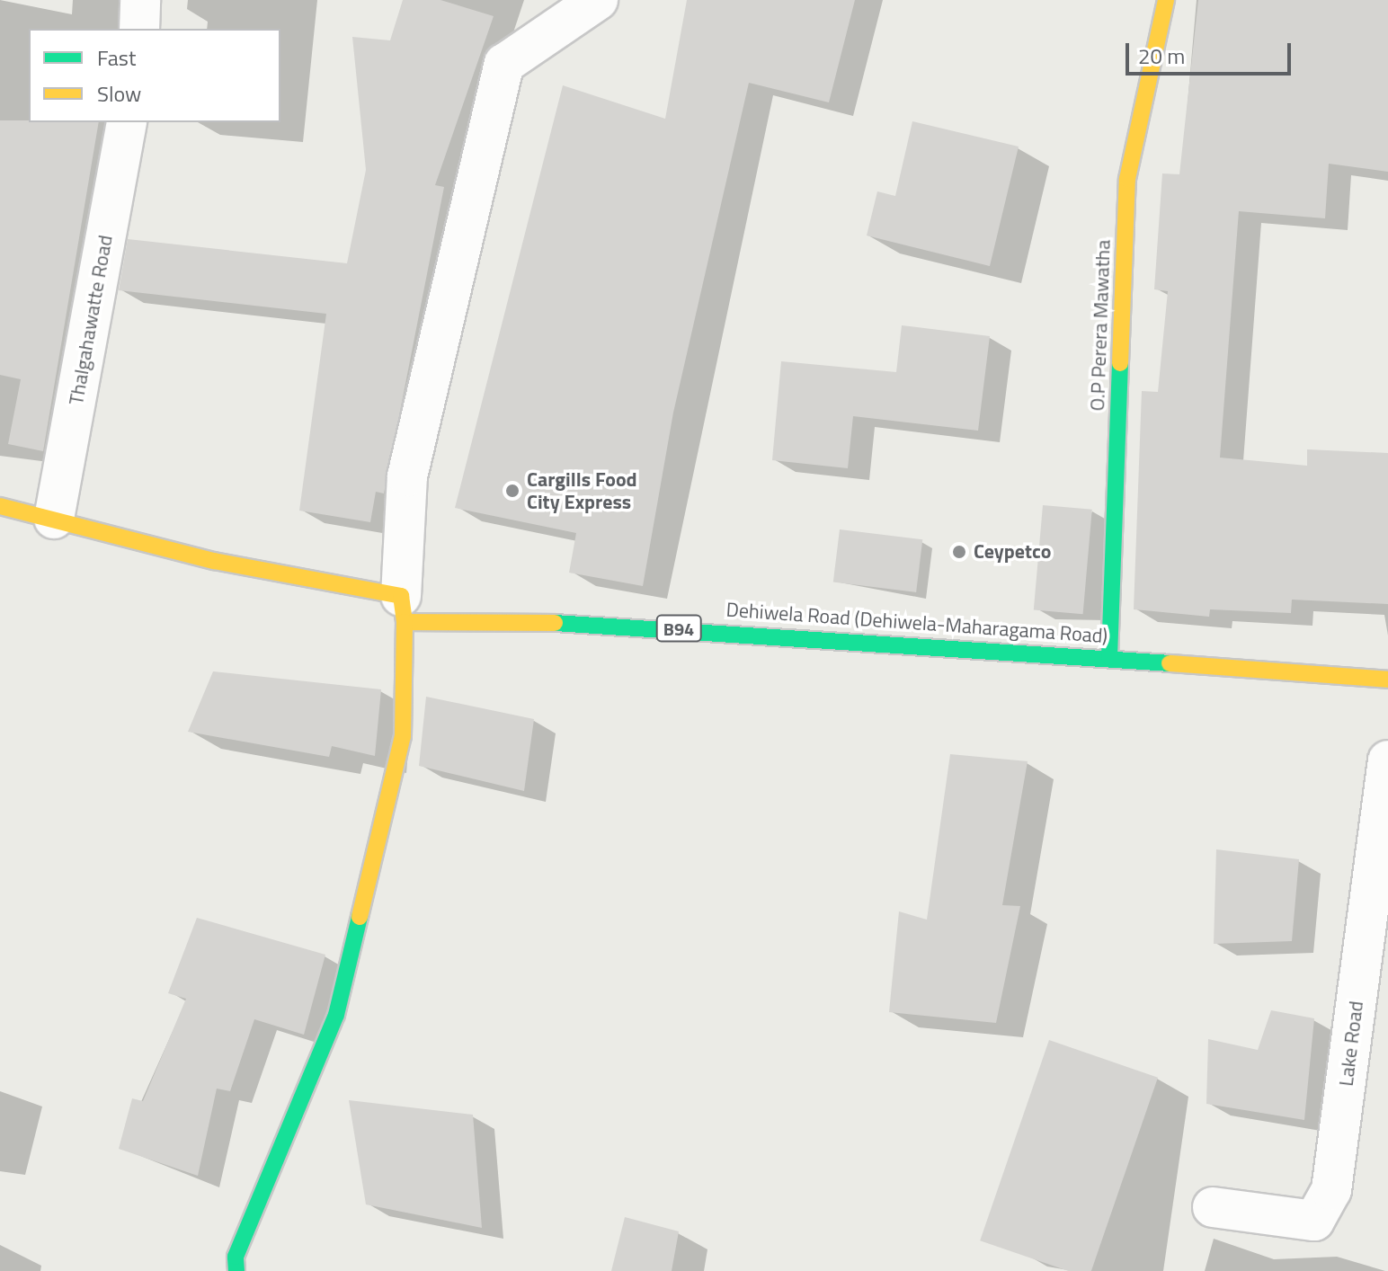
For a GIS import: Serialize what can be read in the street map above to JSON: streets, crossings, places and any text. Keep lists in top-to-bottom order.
{
  "streets": {
    "main road": ["O.P Perera Mawatha", "Dehiwela Road (Dehiwela-Maharagama Road)", "B94"],
    "street": ["Thalgahawatte Road", "Lake Road"]
  },
  "crossings": [
    ["Thalgahawatte Road", "Dehiwela Road (Dehiwela-Maharagama Road)"],
    ["O.P Perera Mawatha", "Dehiwela Road (Dehiwela-Maharagama Road)"]
  ],
  "places": ["Cargills Food City Express", "Ceypetco"],
  "legend": ["Fast", "Slow"],
  "scale_bar": "20 m"
}
